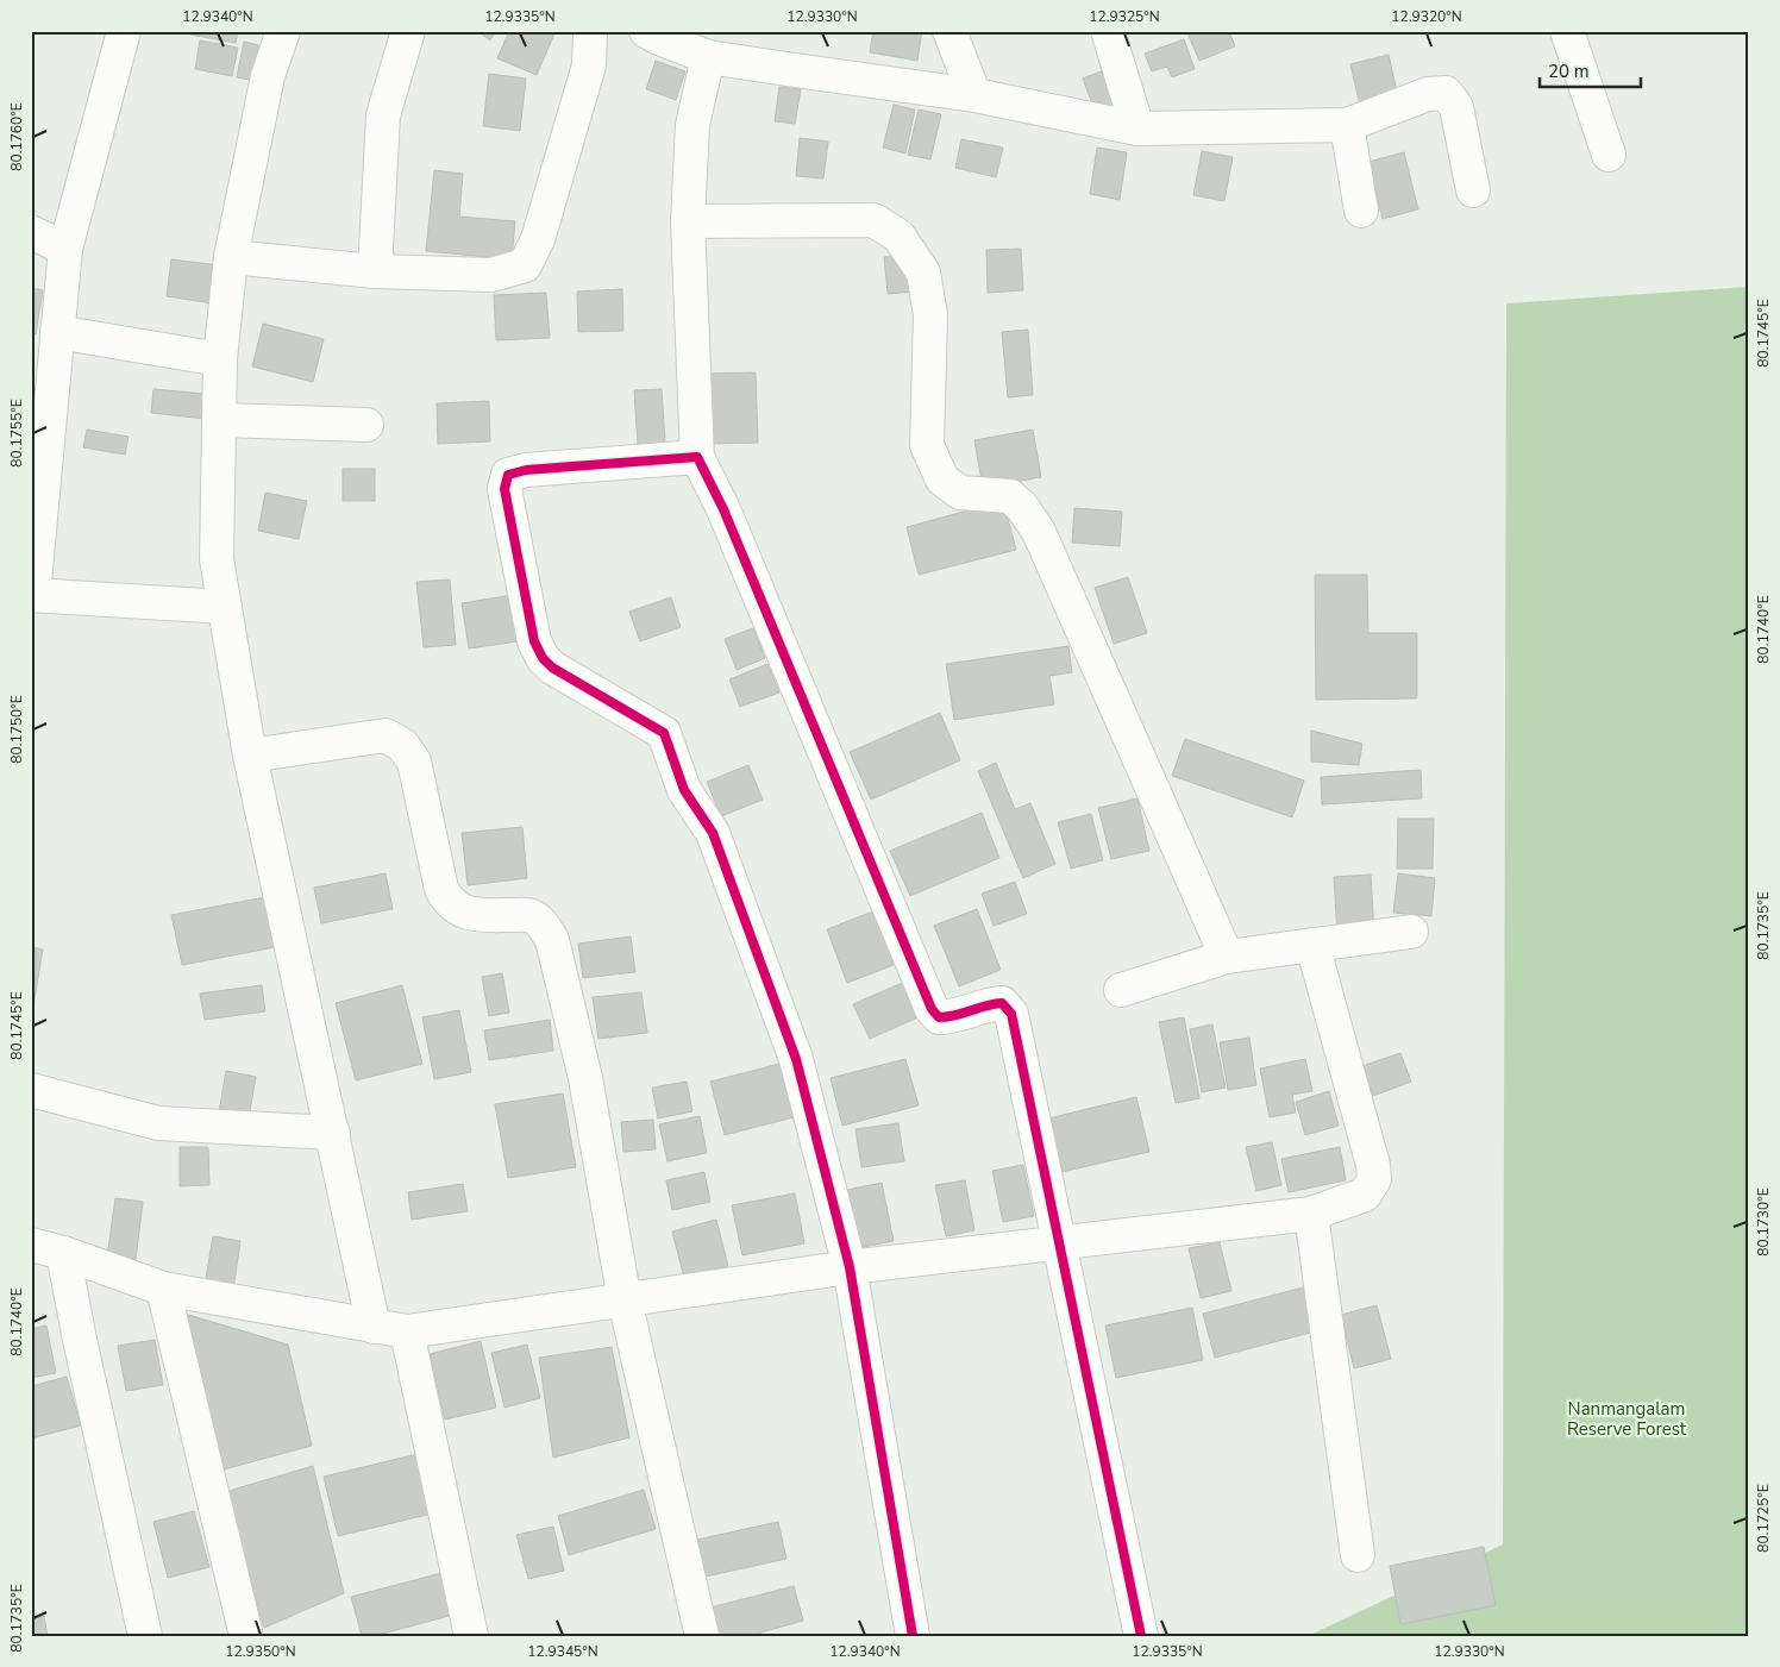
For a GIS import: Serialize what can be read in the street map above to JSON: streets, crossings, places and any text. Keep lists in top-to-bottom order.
{
  "parks": ["Nanmangalam Reserve Forest"],
  "scale_bar": "20 m",
  "coordinates": [
    "12.9340°N",
    "12.9335°N",
    "12.9330°N",
    "12.9325°N",
    "12.9320°N",
    "80.1760°E",
    "80.1745°E",
    "80.1755°E",
    "80.1740°E",
    "80.1750°E",
    "80.1735°E",
    "80.1730°E",
    "80.1725°E",
    "12.9350°N",
    "12.9345°N"
  ]
}
